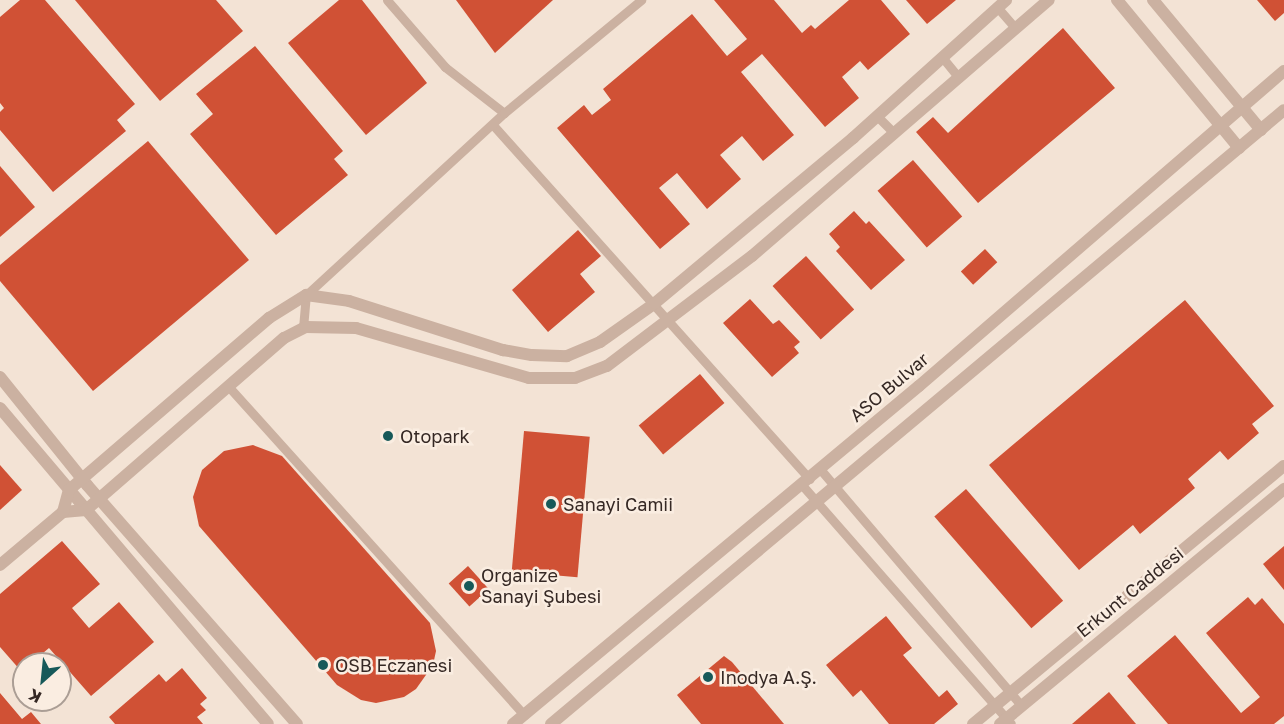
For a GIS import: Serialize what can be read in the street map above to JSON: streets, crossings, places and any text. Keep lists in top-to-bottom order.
{
  "streets": {
    "street": ["ASO Bulvar", "Erkunt Caddesi"]
  },
  "places": [
    "Otopark",
    "Sanayi Camii",
    "Organize Sanayi Şubesi",
    "OSB Eczanesi",
    "Inodya A.Ş."
  ],
  "north": "bottom left"
}
